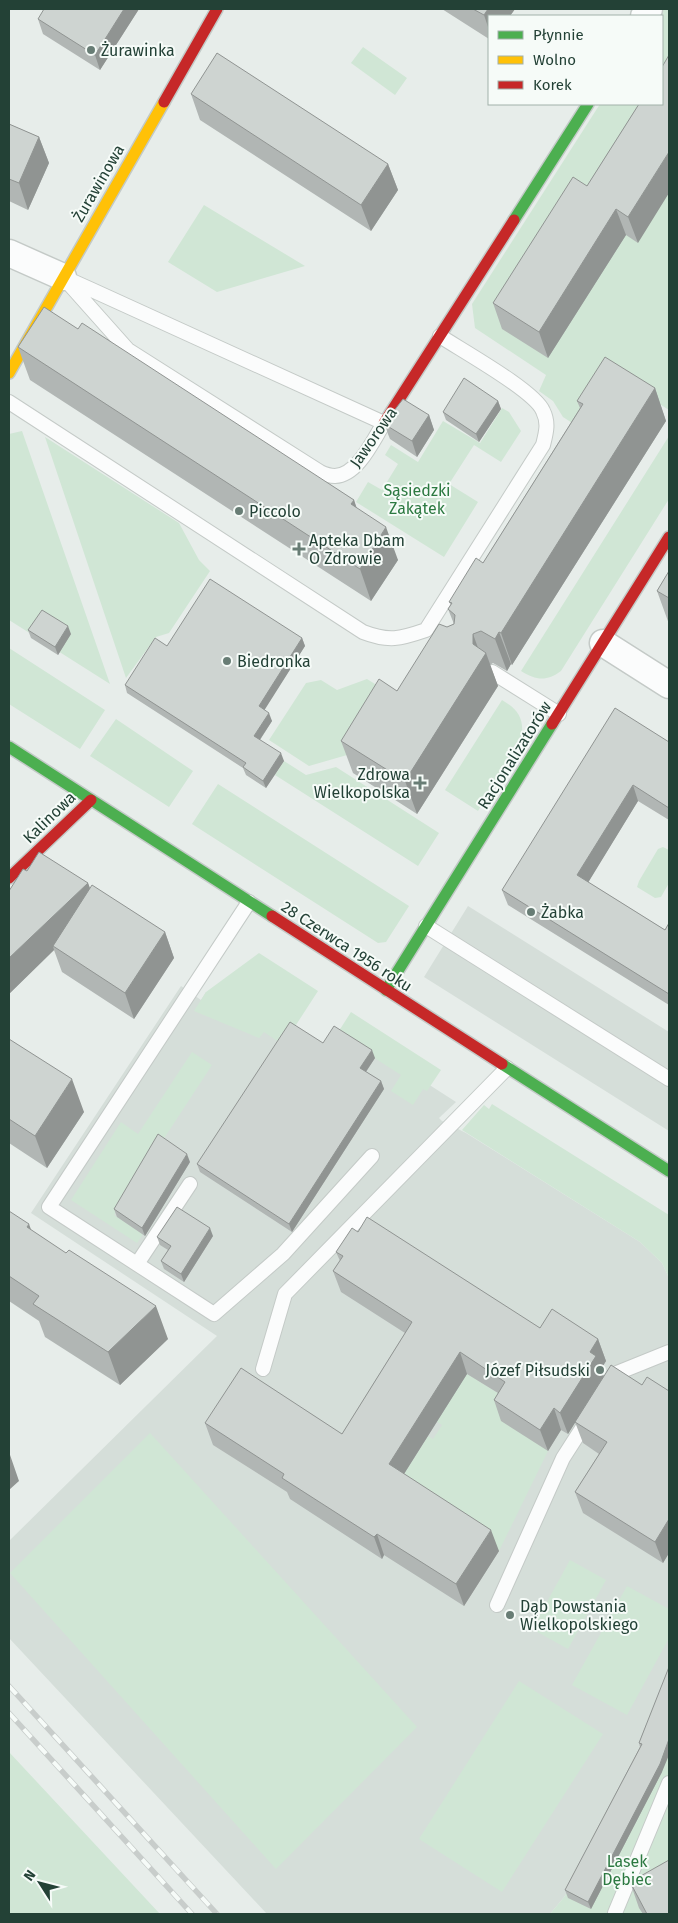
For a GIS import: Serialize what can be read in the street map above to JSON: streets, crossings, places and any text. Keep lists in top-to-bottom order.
{
  "streets": {
    "street": [
      "Żurawinowa",
      "Jaworowa",
      "Racjonalizatorów",
      "Kalinowa",
      "28 Czerwca 1956 roku"
    ]
  },
  "crossings": [
    ["Żurawinowa", "Jaworowa"],
    ["Racjonalizatorów", "28 Czerwca 1956 roku"],
    ["Kalinowa", "28 Czerwca 1956 roku"]
  ],
  "parks": ["Sąsiedzki Zakątek", "Lasek Dębiec"],
  "places": {
    "other": [
      "Żurawinka",
      "Piccolo",
      "Biedronka",
      "Żabka",
      "Józef Piłsudski",
      "Dąb Powstania Wielkopolskiego"
    ],
    "health": ["Apteka Dbam O Zdrowie", "Zdrowa Wielkopolska"]
  },
  "legend": ["Płynnie", "Wolno", "Korek"],
  "north": "top left"
}
